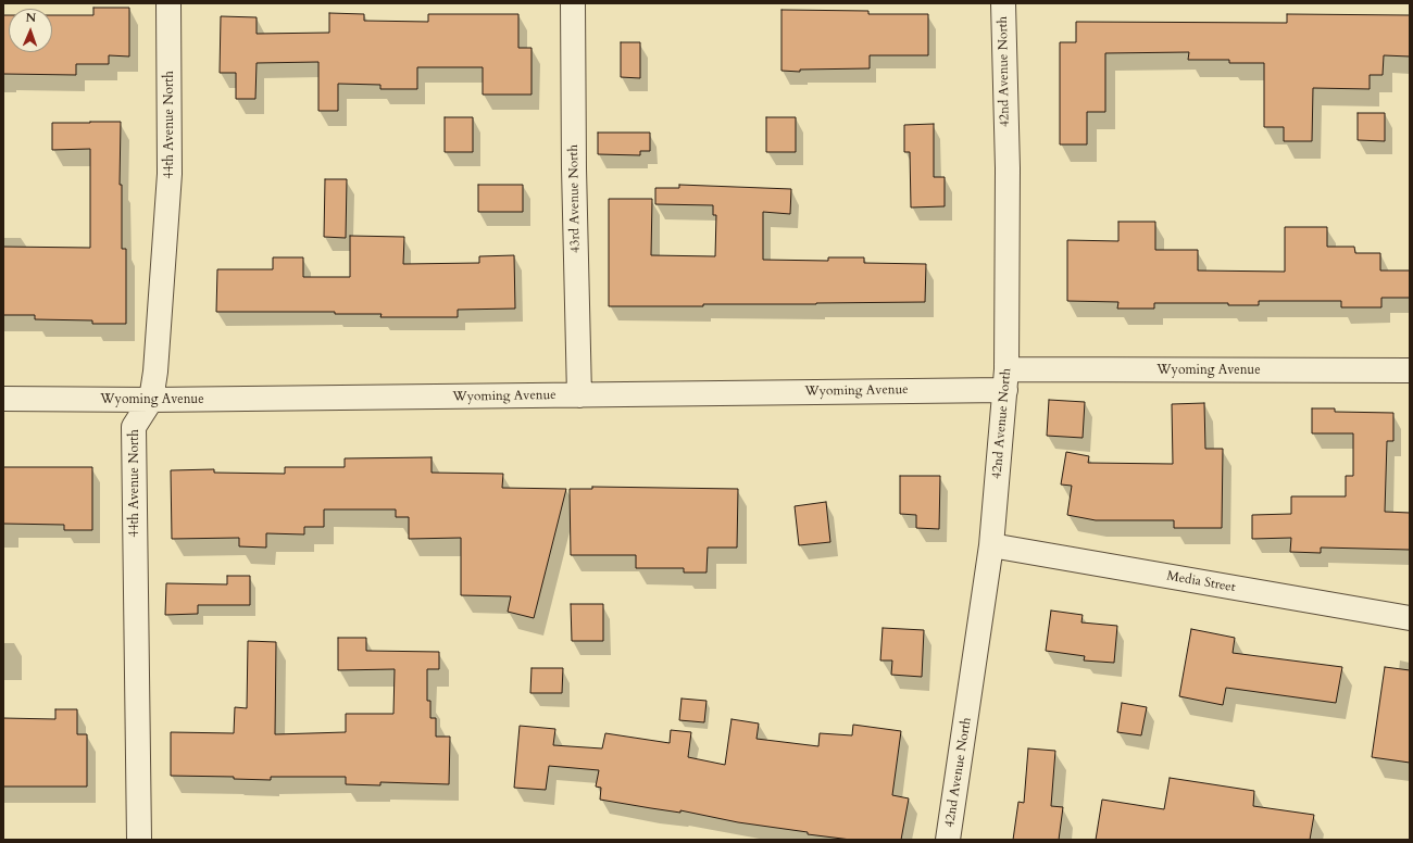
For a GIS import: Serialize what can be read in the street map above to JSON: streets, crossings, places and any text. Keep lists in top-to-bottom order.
{
  "streets": {
    "street": [
      "42nd Avenue North",
      "44th Avenue North",
      "43rd Avenue North",
      "Wyoming Avenue",
      "Media Street"
    ]
  },
  "crossings": [
    ["42nd Avenue North", "Wyoming Avenue"],
    ["42nd Avenue North", "Media Street"],
    ["44th Avenue North", "Wyoming Avenue"],
    ["43rd Avenue North", "Wyoming Avenue"]
  ],
  "north": "top"
}
